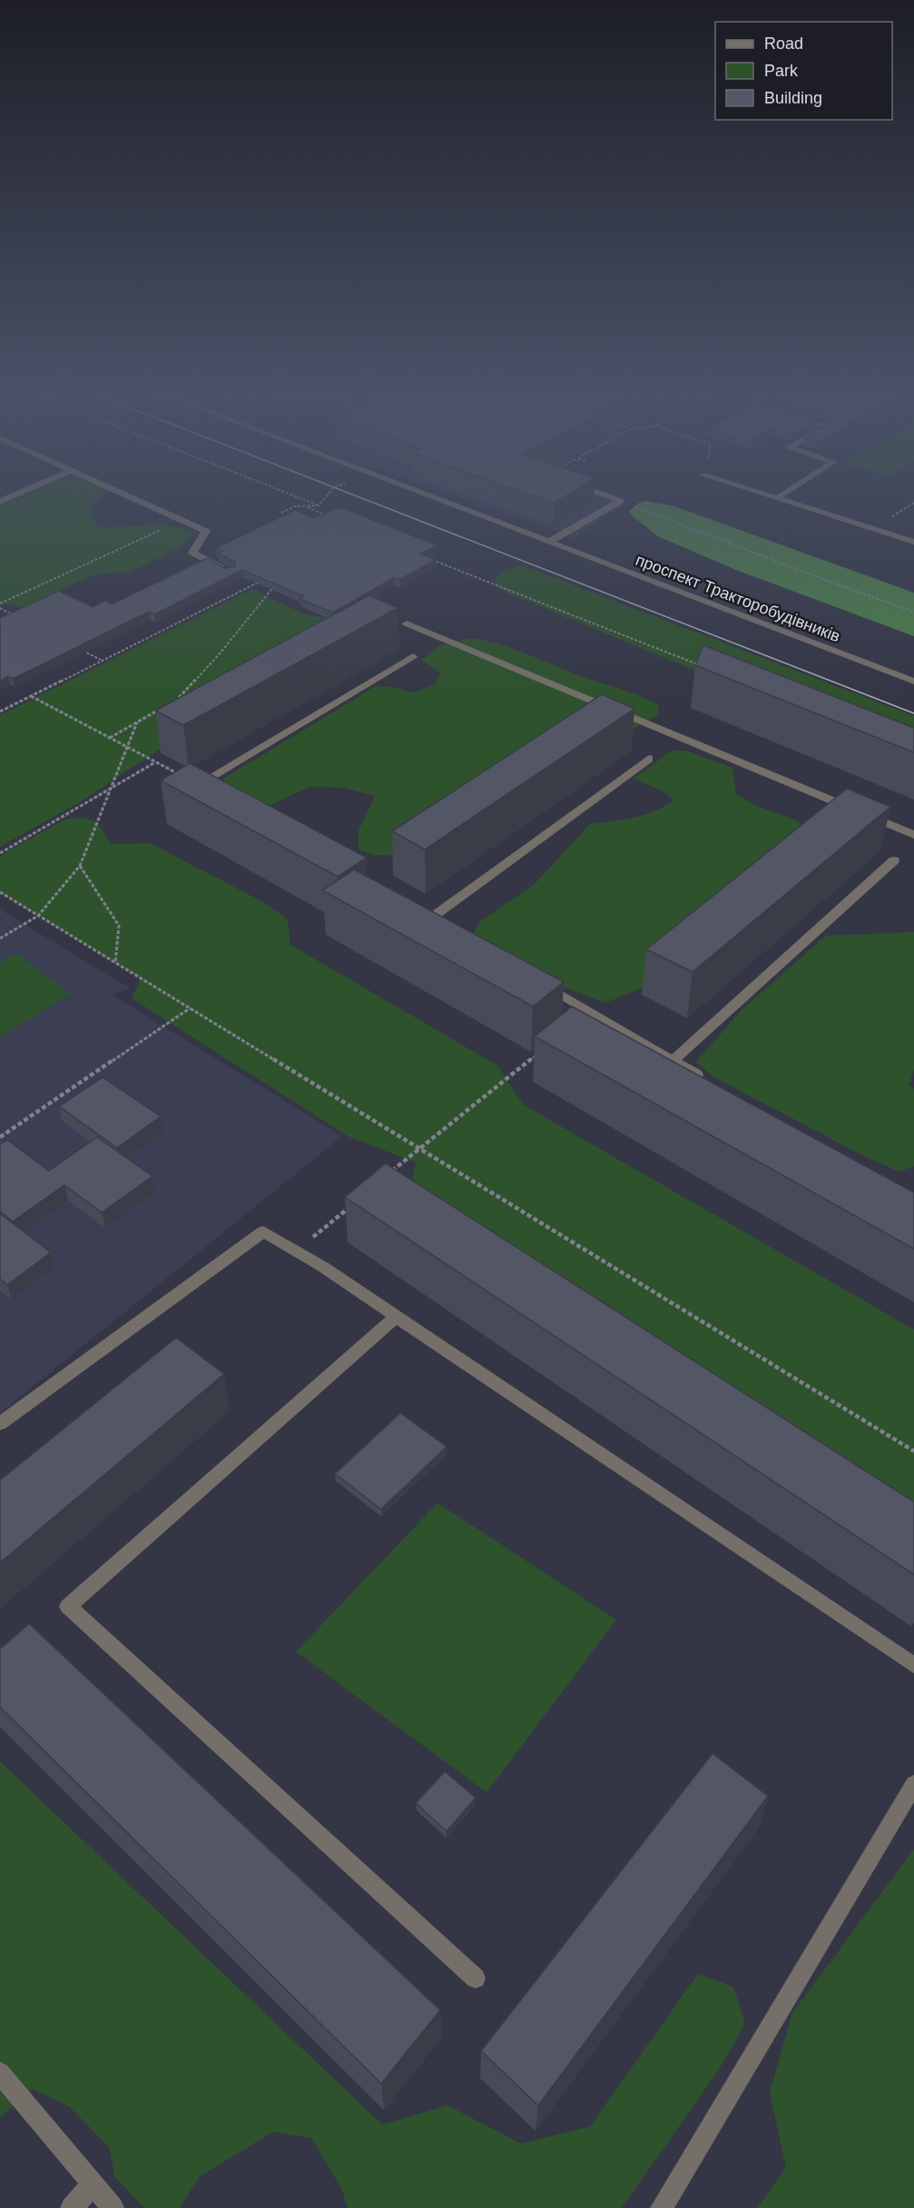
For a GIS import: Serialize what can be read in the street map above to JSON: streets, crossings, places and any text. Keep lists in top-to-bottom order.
{
  "streets": {
    "street": ["проспект Тракторобудівників"]
  },
  "legend": ["Road", "Park", "Building"]
}
